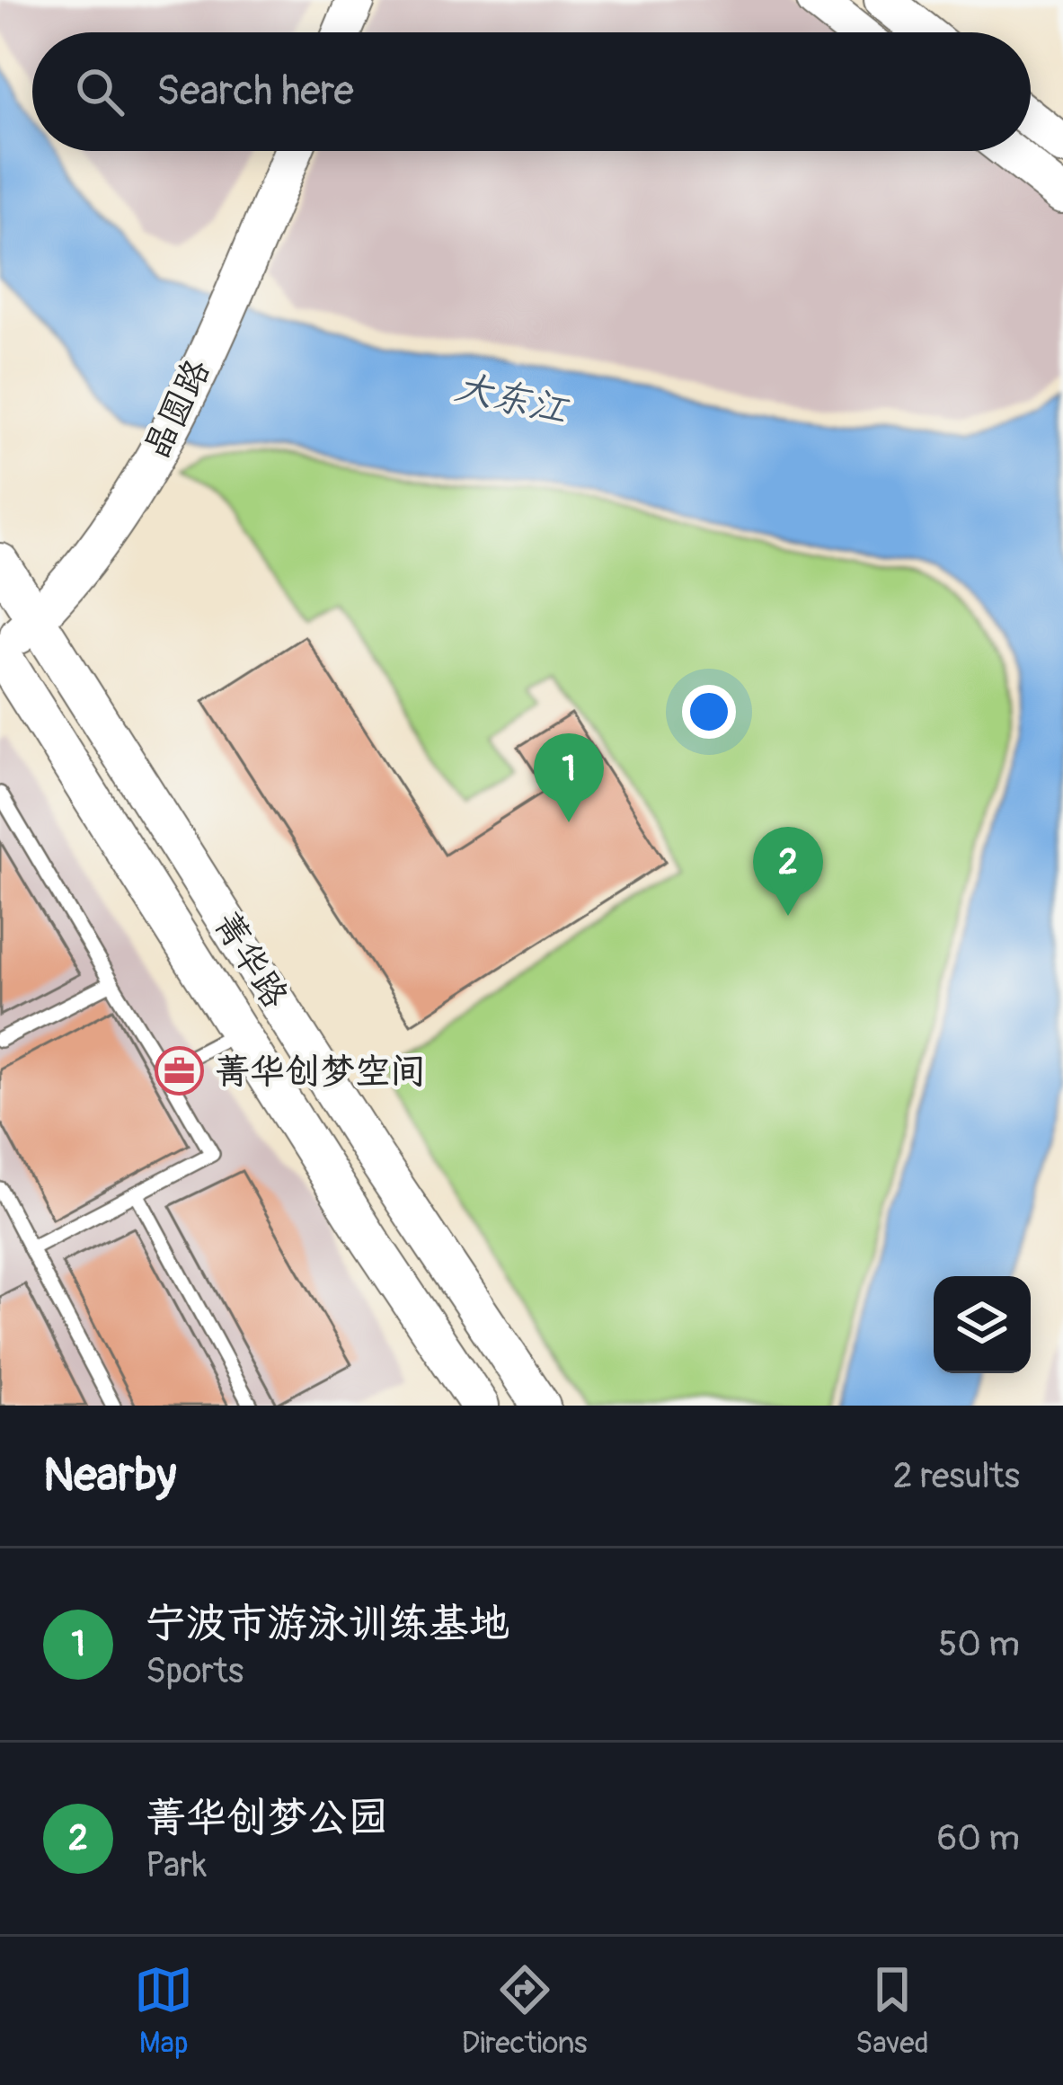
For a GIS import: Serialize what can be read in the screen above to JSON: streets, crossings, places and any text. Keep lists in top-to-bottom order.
{
  "streets": {
    "street": ["晶圆路", "菁华路"]
  },
  "crossings": [
    ["晶圆路", "菁华路"]
  ],
  "water": ["大东江"],
  "places": {
    "office": ["菁华创梦空间"]
  },
  "page": {
    "search": "Search here",
    "pins": ["1", "2"],
    "heading": ["Nearby", "2 results"],
    "list": [
      {
        "mark": "1",
        "name": "宁波市游泳训练基地",
        "note": "Sports",
        "value": "50 m"
      },
      {
        "mark": "2",
        "name": "菁华创梦公园",
        "note": "Park",
        "value": "60 m"
      }
    ],
    "nav": ["Map", "Directions", "Saved"]
  }
}
